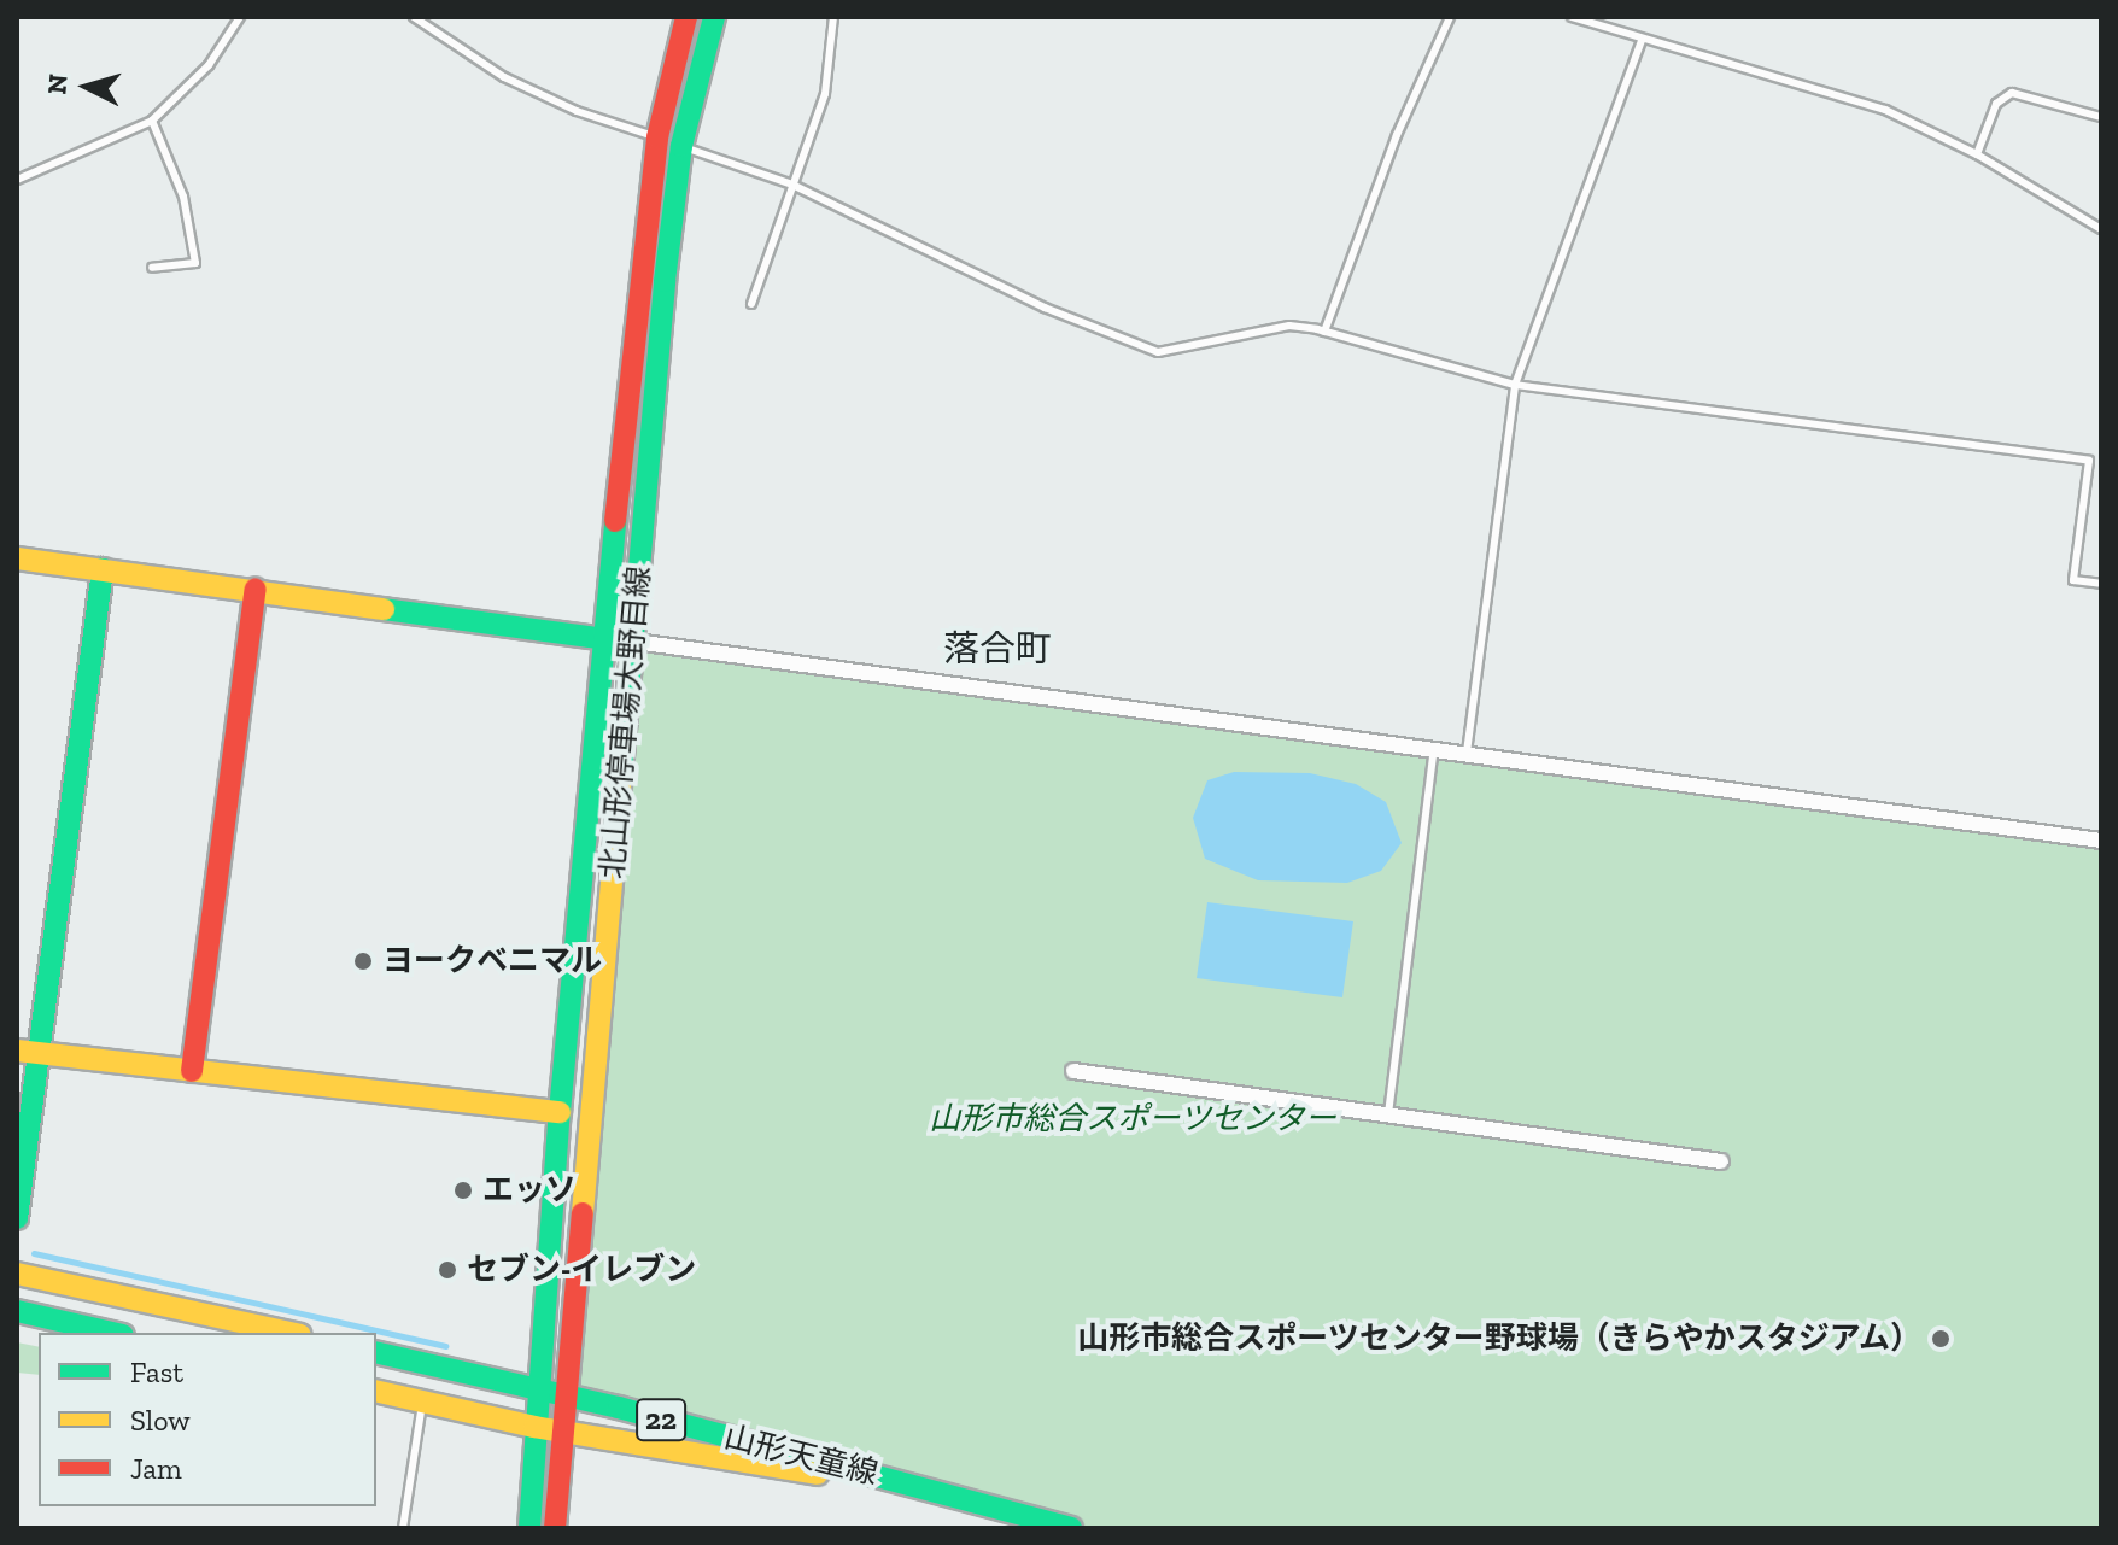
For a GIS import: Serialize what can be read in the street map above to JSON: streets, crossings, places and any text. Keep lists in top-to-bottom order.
{
  "streets": {
    "main road": ["北山形停車場大野目線", "22", "山形天童線"]
  },
  "crossings": [
    ["北山形停車場大野目線", "山形天童線"]
  ],
  "districts": ["落合町"],
  "parks": ["山形市総合スポーツセンター"],
  "places": [
    "ヨークベニマル",
    "エッソ",
    "セブン-イレブン",
    "山形市総合スポーツセンター野球場（きらやかスタジアム）"
  ],
  "legend": ["Fast", "Slow", "Jam"],
  "north": "left"
}
